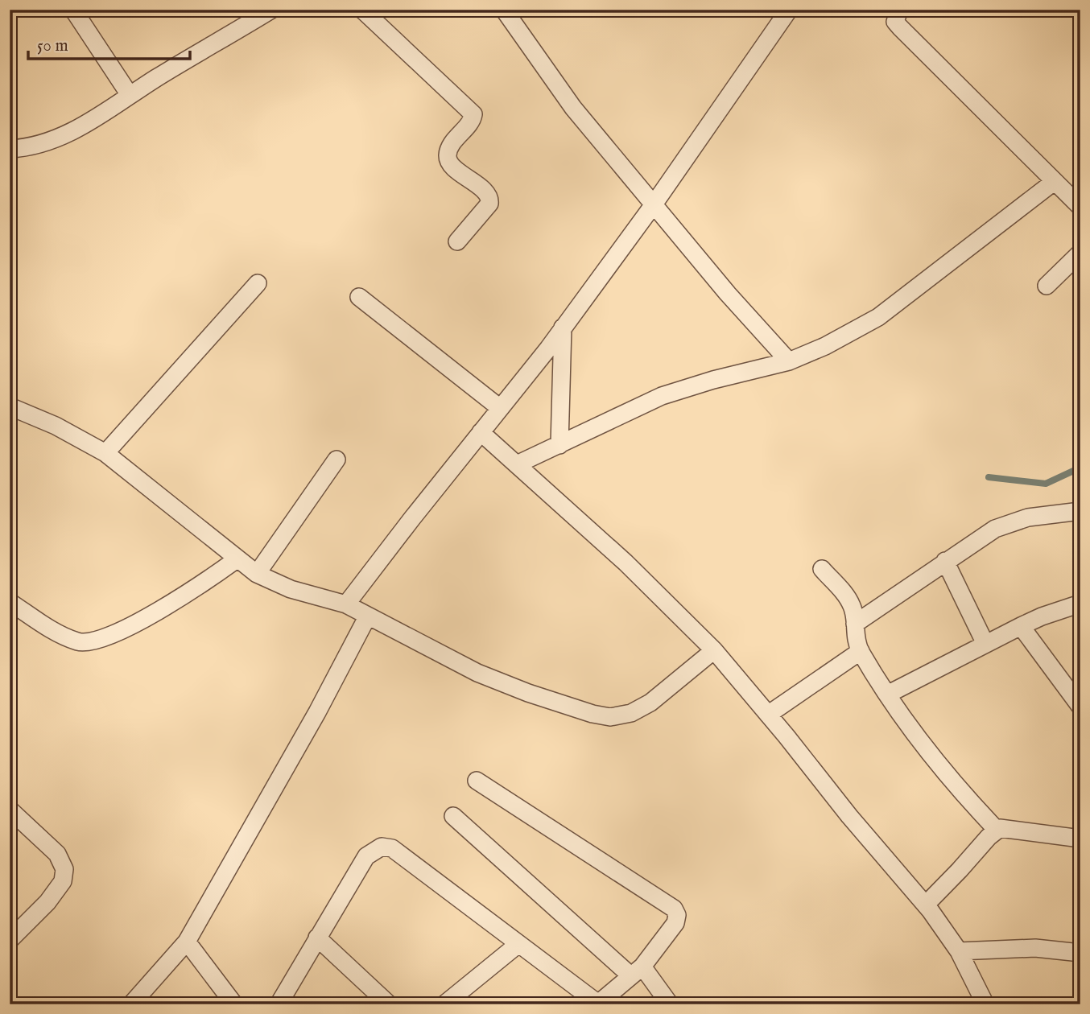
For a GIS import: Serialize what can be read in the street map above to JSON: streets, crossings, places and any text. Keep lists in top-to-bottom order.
{
  "scale_bar": "50 m"
}
